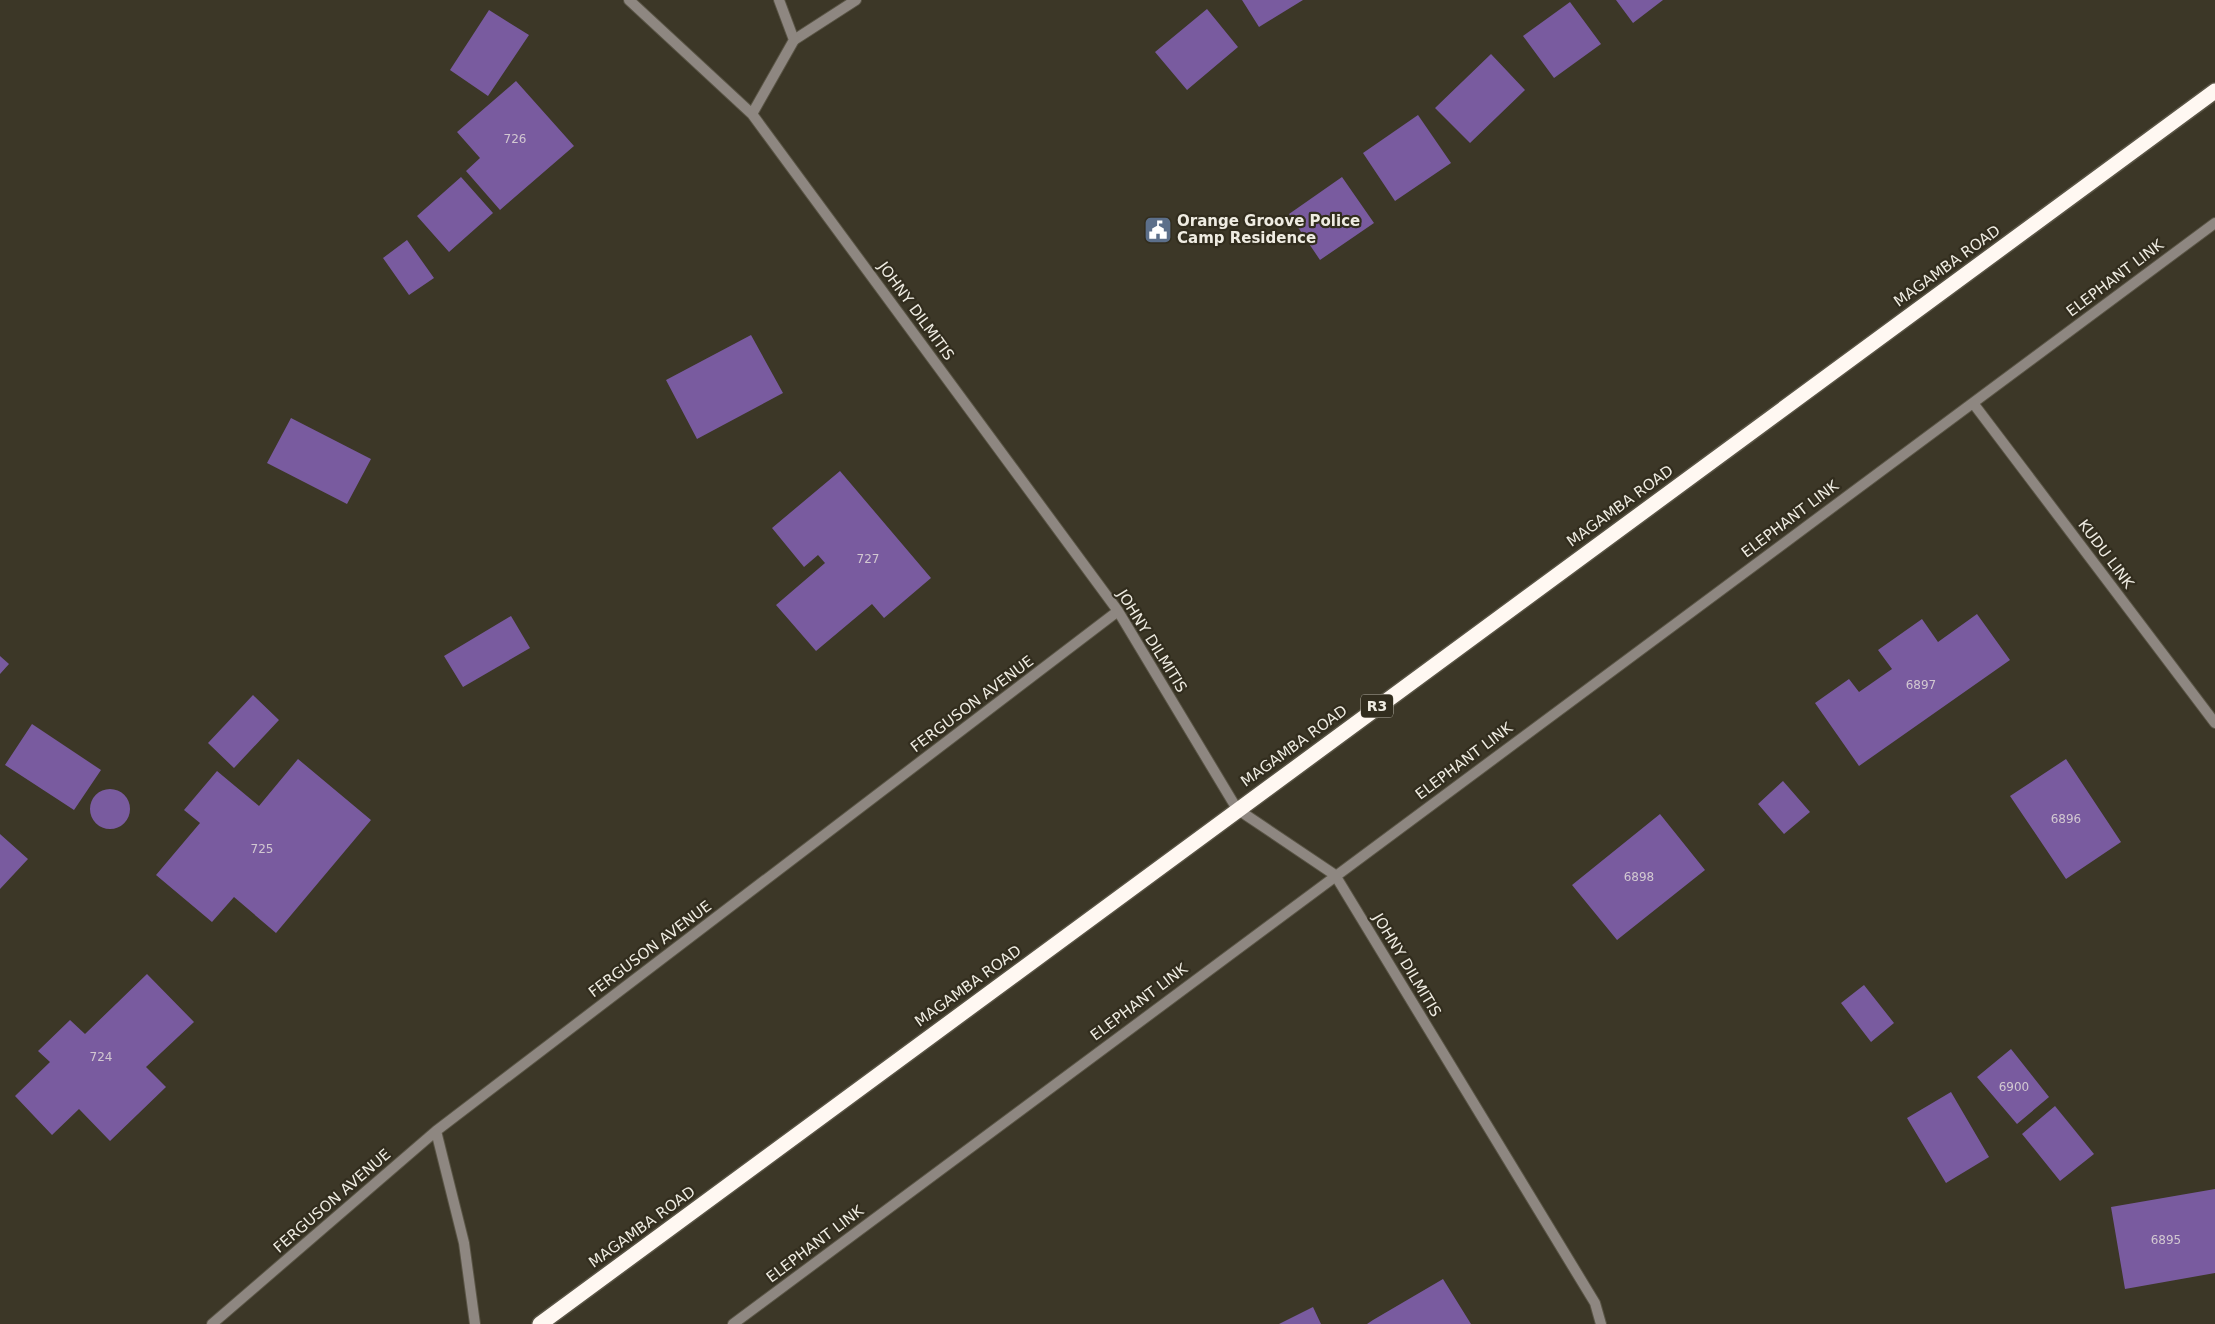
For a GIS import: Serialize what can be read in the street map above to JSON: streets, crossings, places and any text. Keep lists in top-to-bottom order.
{
  "streets": {
    "highway": ["MAGAMBA ROAD", "R3"],
    "street": [
      "ELEPHANT LINK",
      "JOHNY DILMITIS",
      "KUDU LINK",
      "FERGUSON AVENUE"
    ]
  },
  "crossings": [
    ["MAGAMBA ROAD", "JOHNY DILMITIS"],
    ["ELEPHANT LINK", "JOHNY DILMITIS"],
    ["ELEPHANT LINK", "KUDU LINK"],
    ["JOHNY DILMITIS", "FERGUSON AVENUE"]
  ],
  "places": {
    "public building": ["Orange Groove Police Camp Residence"]
  },
  "house_numbers": [
    "726",
    "727",
    "6897",
    "6896",
    "725",
    "6898",
    "724",
    "6900",
    "6895"
  ]
}
